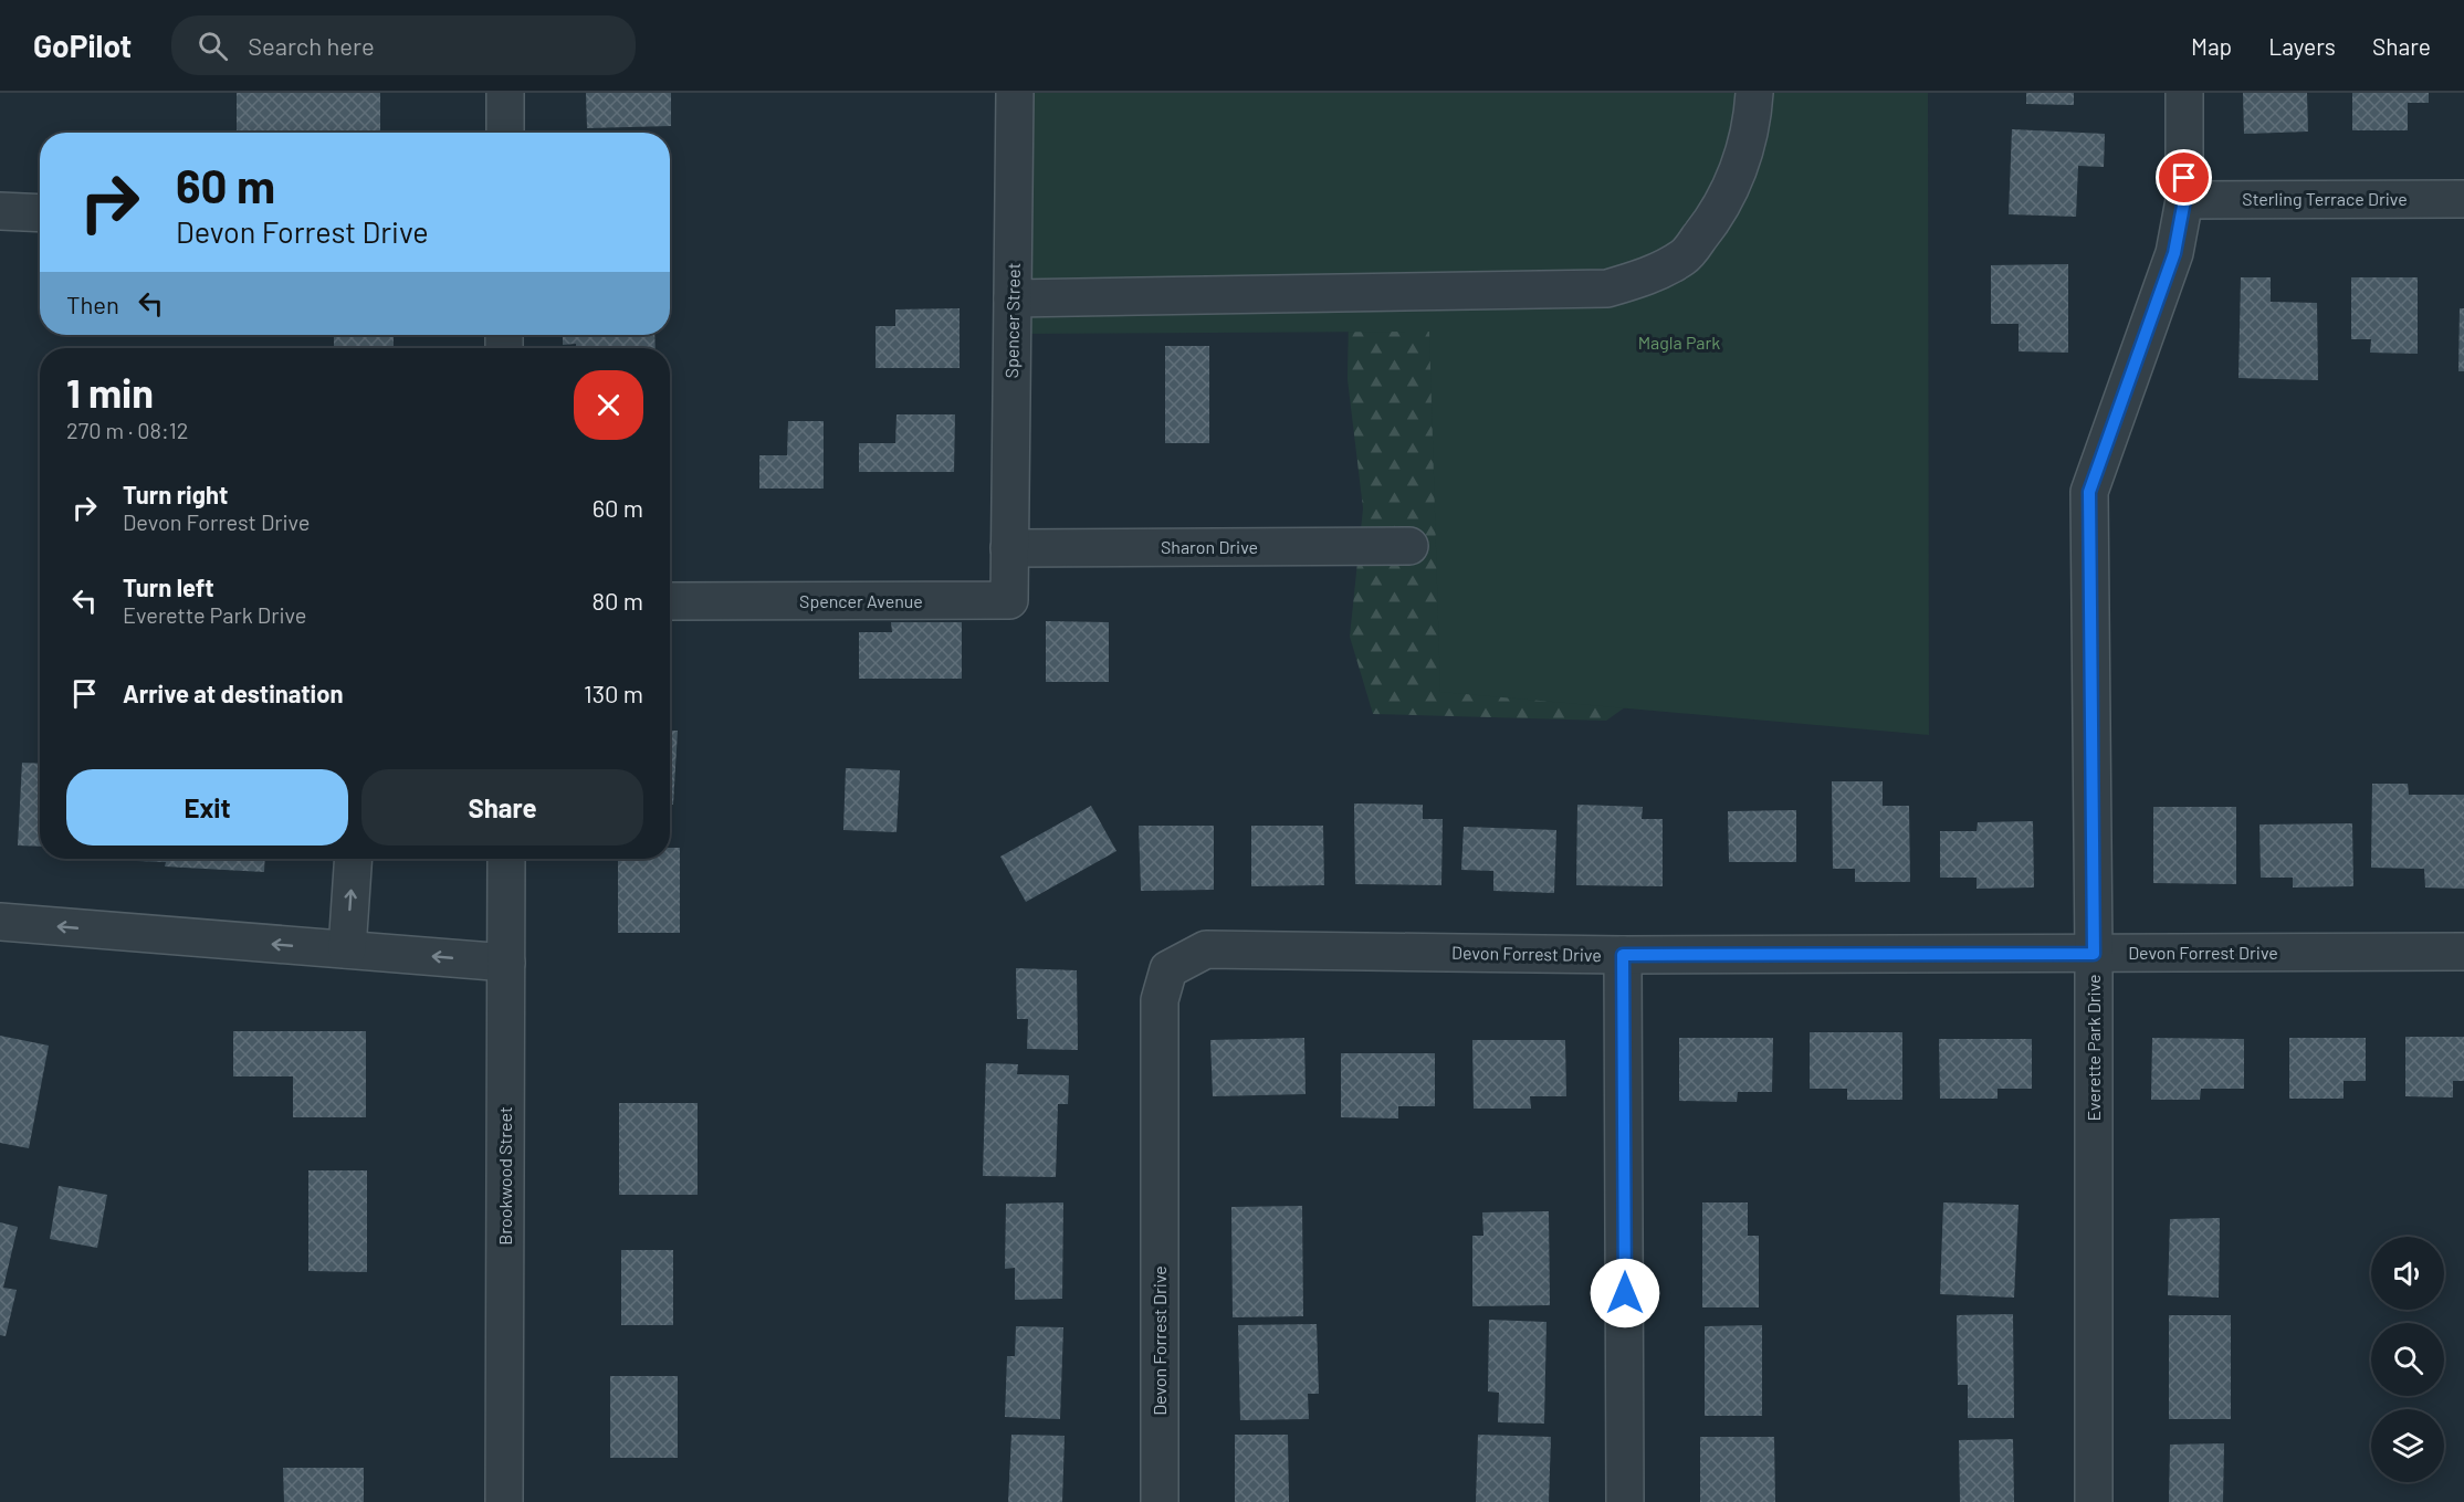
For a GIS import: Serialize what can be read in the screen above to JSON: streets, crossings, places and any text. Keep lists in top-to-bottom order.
{
  "streets": {
    "street": [
      "Sterling Terrace Drive",
      "Spencer Street",
      "Sharon Drive",
      "Spencer Avenue",
      "Devon Forrest Drive",
      "Everette Park Drive",
      "Brookwood Street"
    ]
  },
  "crossings": [
    ["Sterling Terrace Drive", "Everette Park Drive"],
    ["Spencer Street", "Sharon Drive"],
    ["Spencer Street", "Spencer Avenue"],
    ["Sharon Drive", "Spencer Avenue"],
    ["Devon Forrest Drive", "Everette Park Drive"]
  ],
  "parks": ["Magla Park"],
  "page": {
    "header": "GoPilot",
    "search": "Search here",
    "nav": ["Map", "Layers", "Share"],
    "turn": ["60 m", "Devon Forrest Drive"],
    "then": "Then",
    "heading": ["1 min", "270 m · 08:12"],
    "list": [
      {
        "name": "Turn right",
        "note": "Devon Forrest Drive",
        "value": "60 m"
      },
      {
        "name": "Turn left",
        "note": "Everette Park Drive",
        "value": "80 m"
      },
      {
        "name": "Arrive at destination",
        "value": "130 m"
      }
    ],
    "buttons": ["Exit", "Share"]
  }
}
